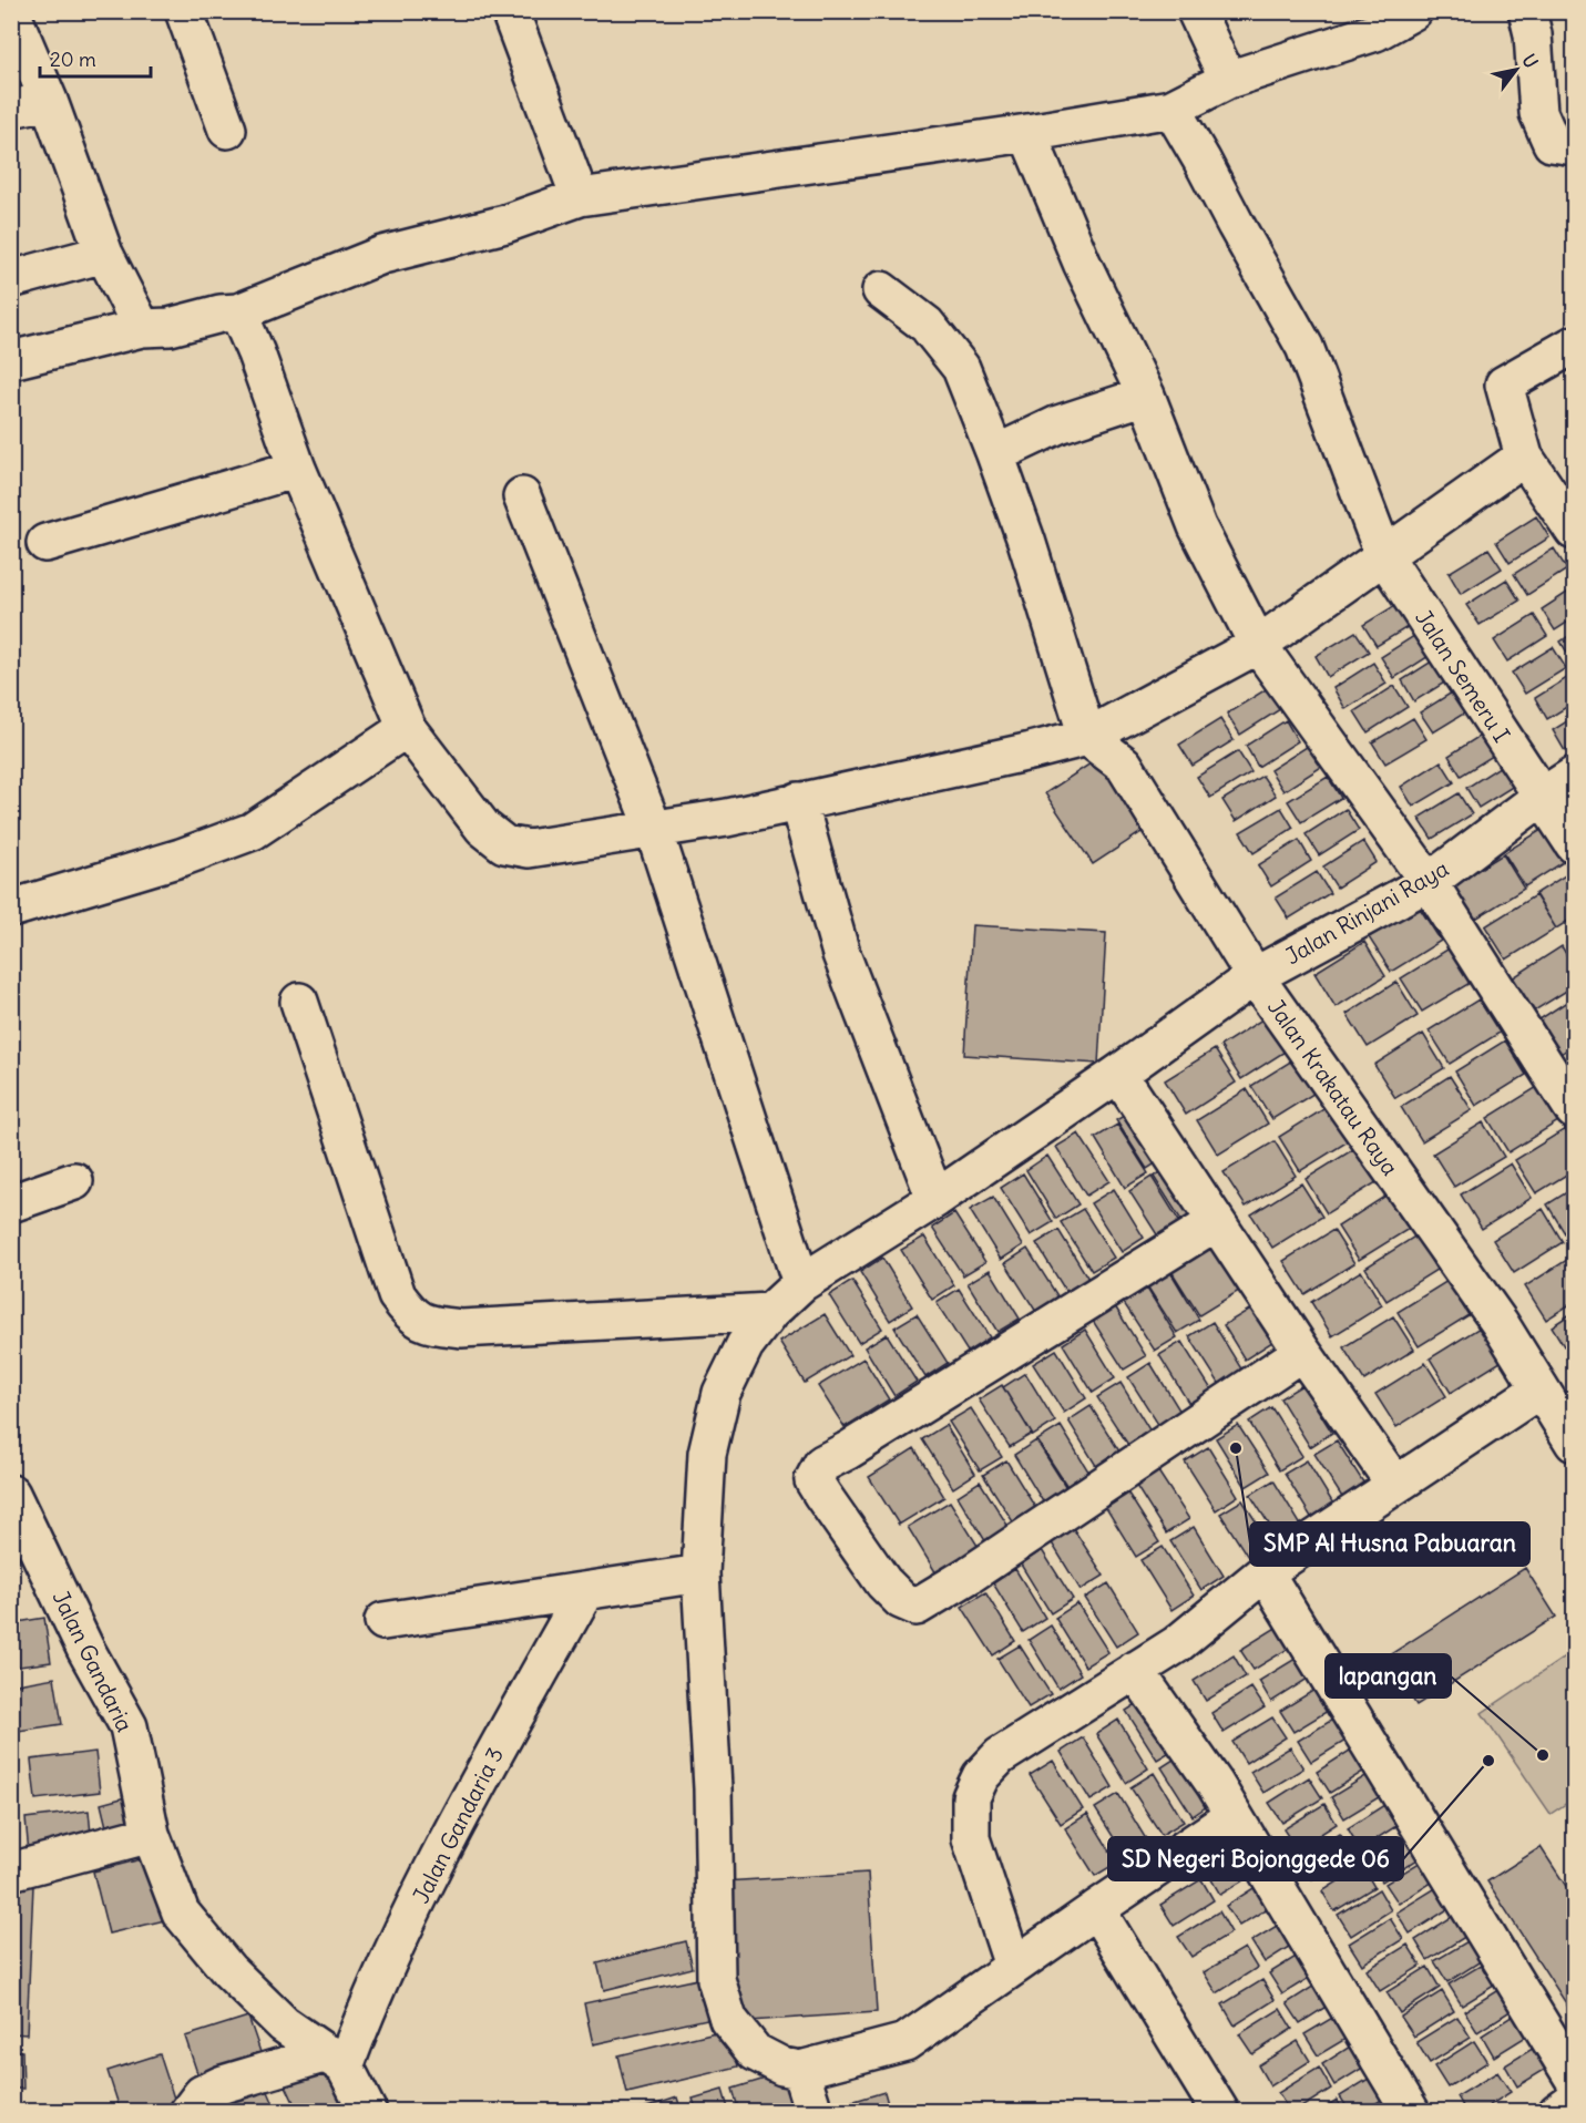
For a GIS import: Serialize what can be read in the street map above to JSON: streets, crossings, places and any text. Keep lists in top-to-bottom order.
{
  "streets": {
    "street": [
      "Jalan Semeru I",
      "Jalan Rinjani Raya",
      "Jalan Krakatau Raya",
      "Jalan Gandaria",
      "Jalan Gandaria 3"
    ]
  },
  "crossings": [
    ["Jalan Semeru I", "Jalan Rinjani Raya"],
    ["Jalan Rinjani Raya", "Jalan Krakatau Raya"],
    ["Jalan Gandaria", "Jalan Gandaria 3"]
  ],
  "places": ["SMP Al Husna Pabuaran", "lapangan", "SD Negeri Bojonggede 06"],
  "scale_bar": "20 m",
  "north": "top right"
}
